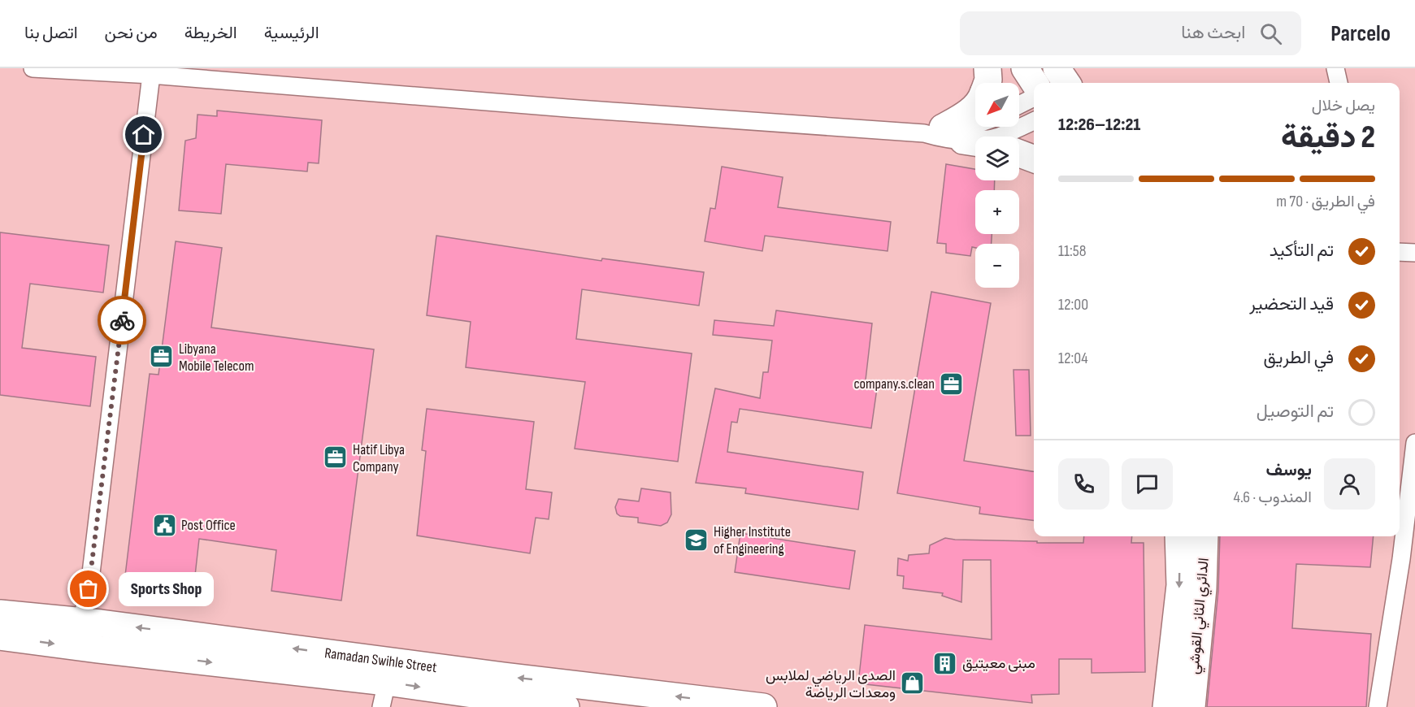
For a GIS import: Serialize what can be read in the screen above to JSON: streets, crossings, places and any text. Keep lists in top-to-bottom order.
{
  "streets": {
    "main road": ["الدائري الثاني القوشي", "Ramadan Swihle Street"]
  },
  "places": {
    "office": ["Libyana Mobile Telecom", "company.s.clean", "Hatif Libya Company"],
    "public building": ["Post Office"],
    "school or university": ["Higher Institute of Engineering"],
    "other": ["Sports Shop"],
    "building": ["مبنى معيتيق"],
    "shop": ["الصدى الرياضي لملابس ومعدات الرياضة"]
  },
  "north": "bottom left",
  "page": {
    "header": "Parcelo",
    "search": "ابحث هنا",
    "nav": [
      "الرئيسية",
      "الخريطة",
      "من نحن",
      "اتصل بنا"
    ],
    "map_buttons": ["+", "−"],
    "heading": ["2 دقيقة", "يصل خلال", "12:21–12:26"],
    "panel": ["يوسف", "المندوب · 4.6"],
    "bar": "في الطريق · 70 m",
    "list": [
      ["تم التأكيد", "11:58"],
      ["قيد التحضير", "12:00"],
      ["في الطريق", "12:04"],
      "تم التوصيل"
    ],
    "bubble": "Sports Shop"
  }
}
